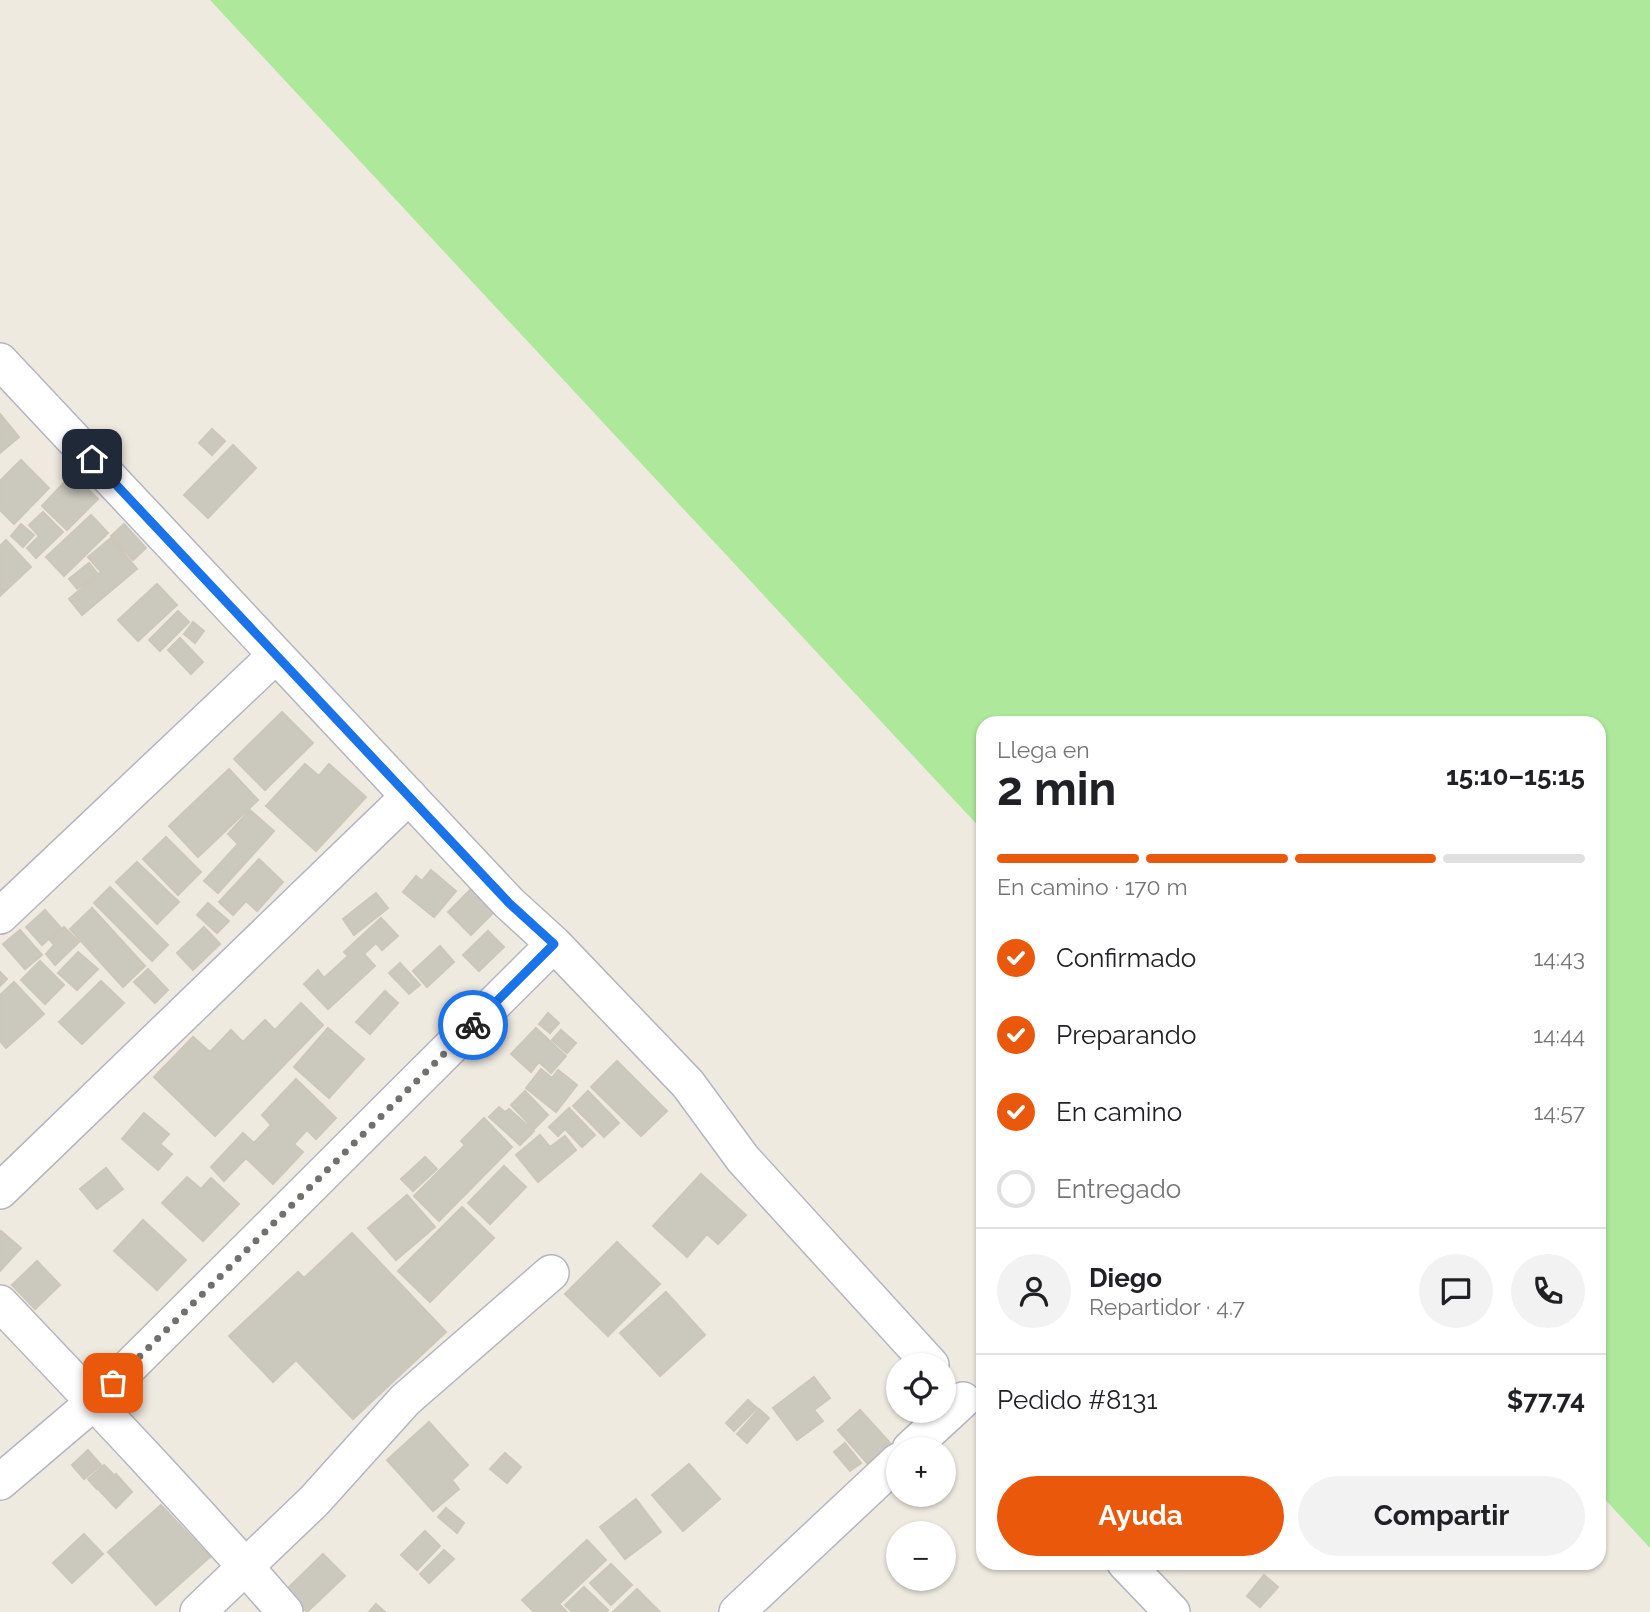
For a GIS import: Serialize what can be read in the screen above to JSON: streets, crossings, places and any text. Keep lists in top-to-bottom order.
{
  "page": {
    "heading": ["2 min", "Llega en", "15:10–15:15"],
    "panel": [
      "Diego",
      "Repartidor · 4.7",
      "Pedido #8131",
      "$77.74"
    ],
    "bar": "En camino · 170 m",
    "list": [
      ["Confirmado", "14:43"],
      ["Preparando", "14:44"],
      ["En camino", "14:57"],
      "Entregado"
    ],
    "map_buttons": ["+", "−"],
    "buttons": ["Ayuda", "Compartir"]
  }
}
